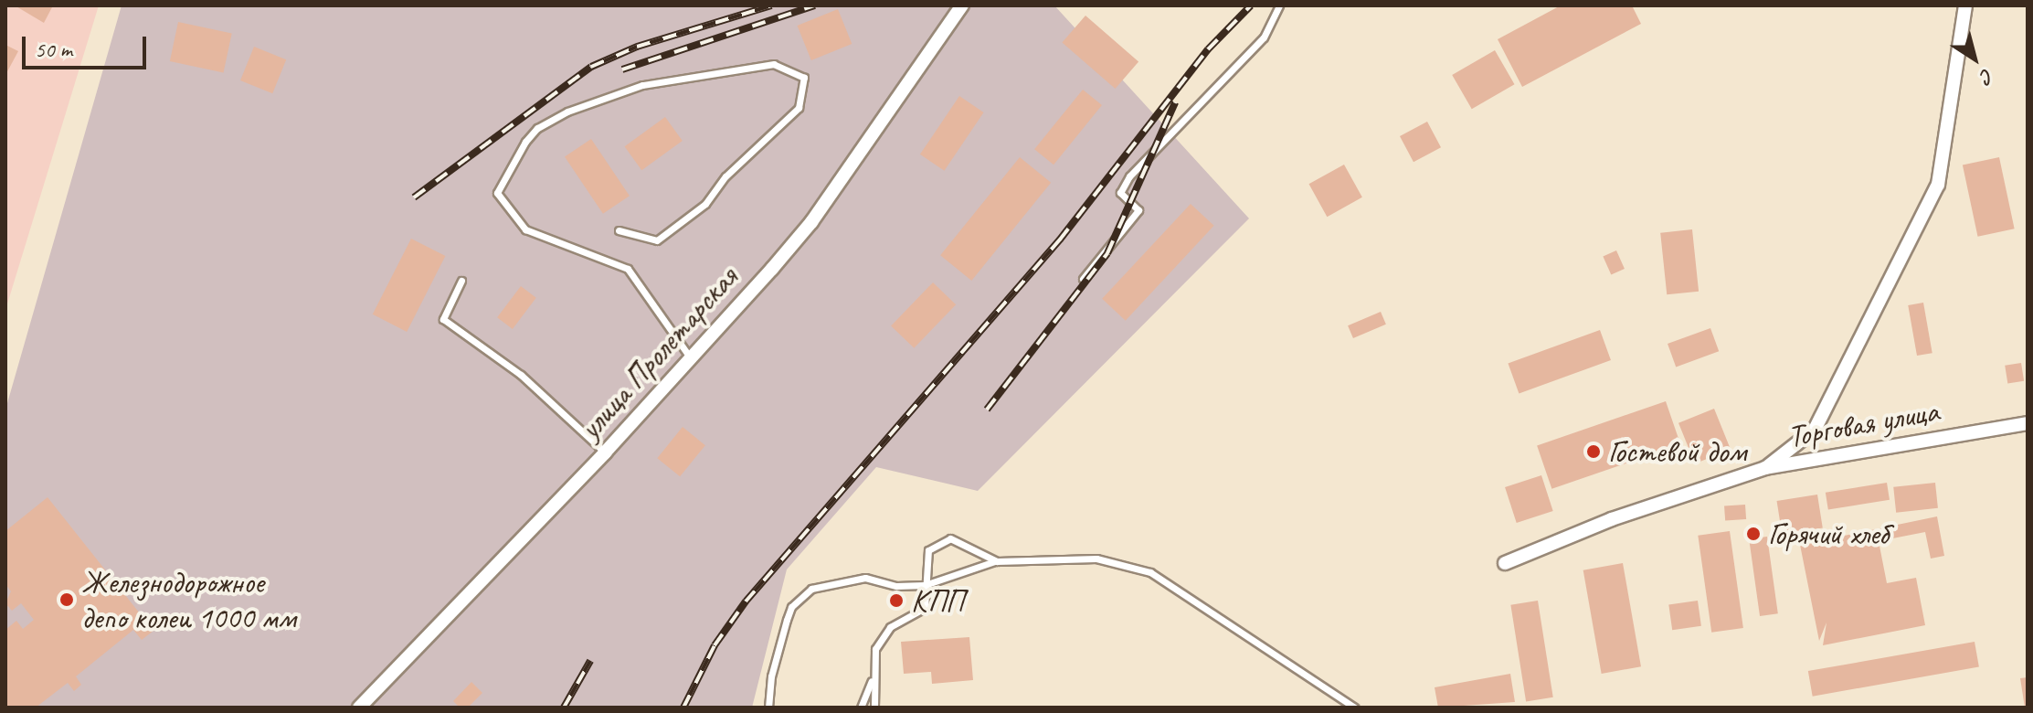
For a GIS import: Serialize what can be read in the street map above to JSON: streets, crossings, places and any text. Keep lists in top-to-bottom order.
{
  "streets": {
    "street": ["улица Пролетарская", "Торговая улица"]
  },
  "places": [
    "Гостевой дом",
    "Горячий хлеб",
    "Железнодорожное депо колеи 1000 мм",
    "КПП"
  ],
  "scale_bar": "50 m",
  "north": "bottom right"
}
